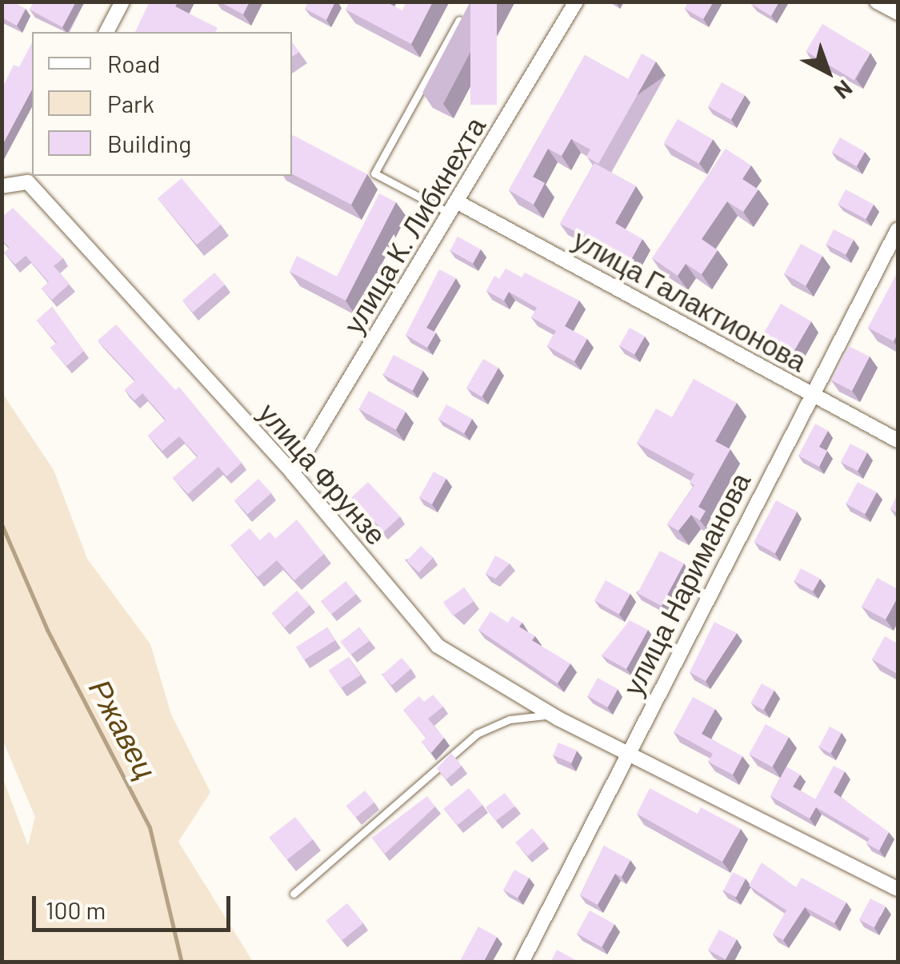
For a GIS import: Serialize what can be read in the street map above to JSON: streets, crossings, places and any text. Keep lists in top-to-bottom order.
{
  "streets": {
    "street": [
      "улица К. Либкнехта",
      "улица Галактионова",
      "улица Фрунзе",
      "улица Нариманова"
    ]
  },
  "crossings": [
    ["улица К. Либкнехта", "улица Галактионова"],
    ["улица К. Либкнехта", "улица Фрунзе"],
    ["улица Галактионова", "улица Нариманова"],
    ["улица Фрунзе", "улица Нариманова"]
  ],
  "water": ["Ржавец"],
  "legend": ["Road", "Park", "Building"],
  "scale_bar": "100 m",
  "north": "bottom right"
}
